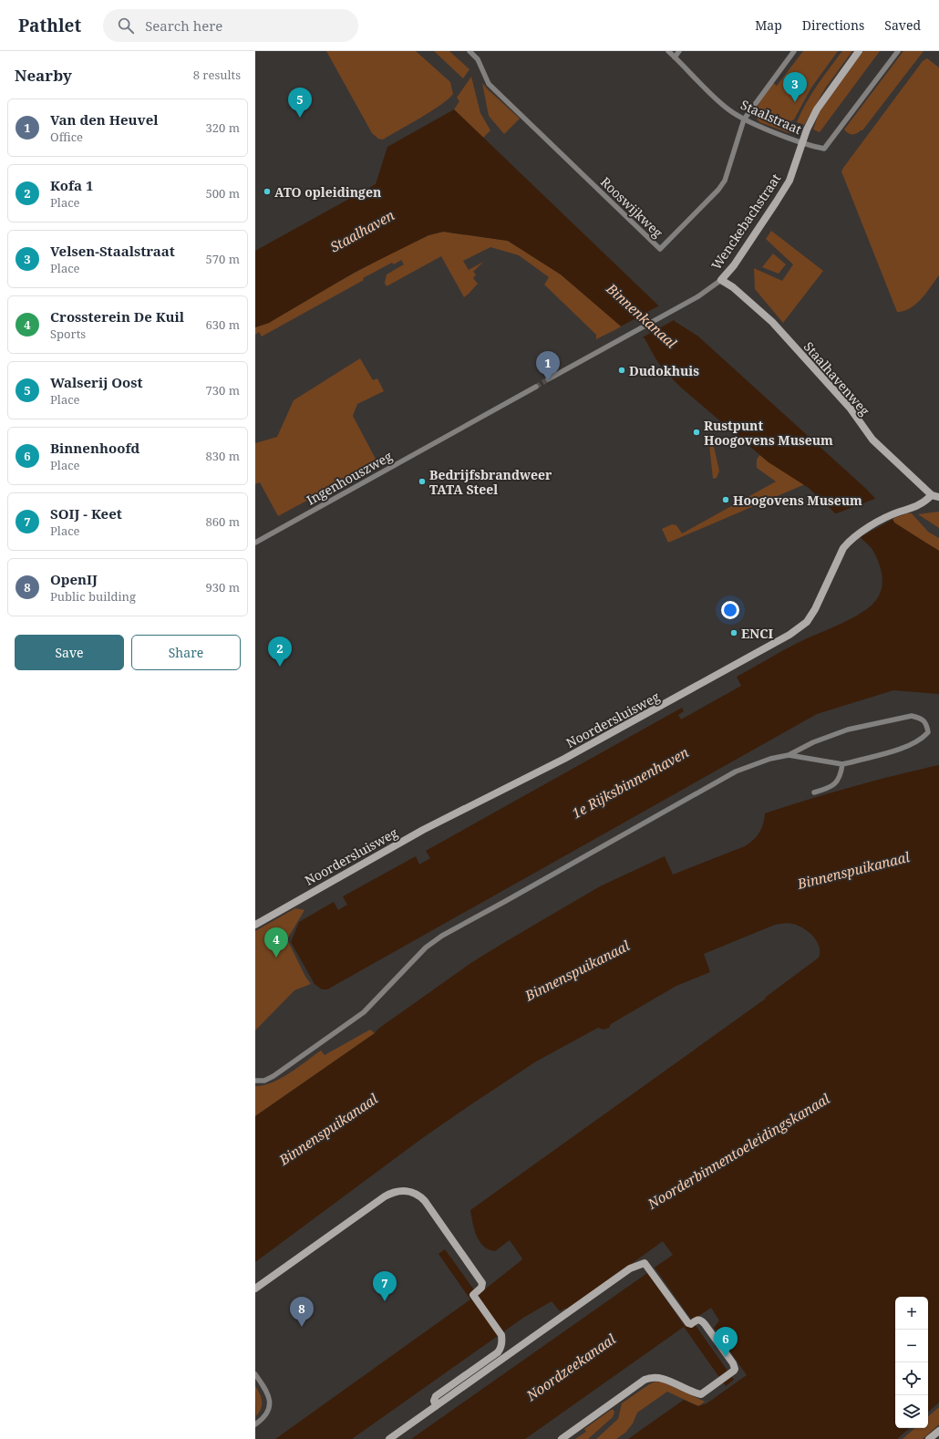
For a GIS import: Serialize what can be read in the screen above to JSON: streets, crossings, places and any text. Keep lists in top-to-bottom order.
{
  "streets": {
    "street": [
      "Staalstraat",
      "Rooswijkweg",
      "Wenckebachstraat",
      "Staalhavenweg",
      "Ingenhouszweg",
      "Noordersluisweg"
    ]
  },
  "crossings": [
    ["Staalstraat", "Rooswijkweg"],
    ["Staalstraat", "Wenckebachstraat"],
    ["Wenckebachstraat", "Staalhavenweg"],
    ["Staalhavenweg", "Noordersluisweg"]
  ],
  "water": [
    "Staalhaven",
    "Binnenkanaal",
    "1e Rijksbinnenhaven",
    "Binnenspuikanaal",
    "Noorderbinnentoeleidingskanaal",
    "Noordzeekanaal"
  ],
  "places": [
    "ATO opleidingen",
    "Dudokhuis",
    "Rustpunt Hoogovens Museum",
    "Bedrijfsbrandweer TATA Steel",
    "Hoogovens Museum",
    "ENCI"
  ],
  "page": {
    "header": "Pathlet",
    "search": "Search here",
    "nav": ["Map", "Directions", "Saved"],
    "heading": ["Nearby", "8 results"],
    "pins": [
      "3",
      "5",
      "1",
      "2",
      "4",
      "7",
      "8",
      "6"
    ],
    "list": [
      {
        "mark": "1",
        "name": "Van den Heuvel",
        "note": "Office",
        "value": "320 m"
      },
      {
        "mark": "2",
        "name": "Kofa 1",
        "note": "Place",
        "value": "500 m"
      },
      {
        "mark": "3",
        "name": "Velsen-Staalstraat",
        "note": "Place",
        "value": "570 m"
      },
      {
        "mark": "4",
        "name": "Crossterein De Kuil",
        "note": "Sports",
        "value": "630 m"
      },
      {
        "mark": "5",
        "name": "Walserij Oost",
        "note": "Place",
        "value": "730 m"
      },
      {
        "mark": "6",
        "name": "Binnenhoofd",
        "note": "Place",
        "value": "830 m"
      },
      {
        "mark": "7",
        "name": "SOIJ - Keet",
        "note": "Place",
        "value": "860 m"
      },
      {
        "mark": "8",
        "name": "OpenIJ",
        "note": "Public building",
        "value": "930 m"
      }
    ],
    "buttons": ["Save", "Share"],
    "map_buttons": ["+", "−"]
  }
}
